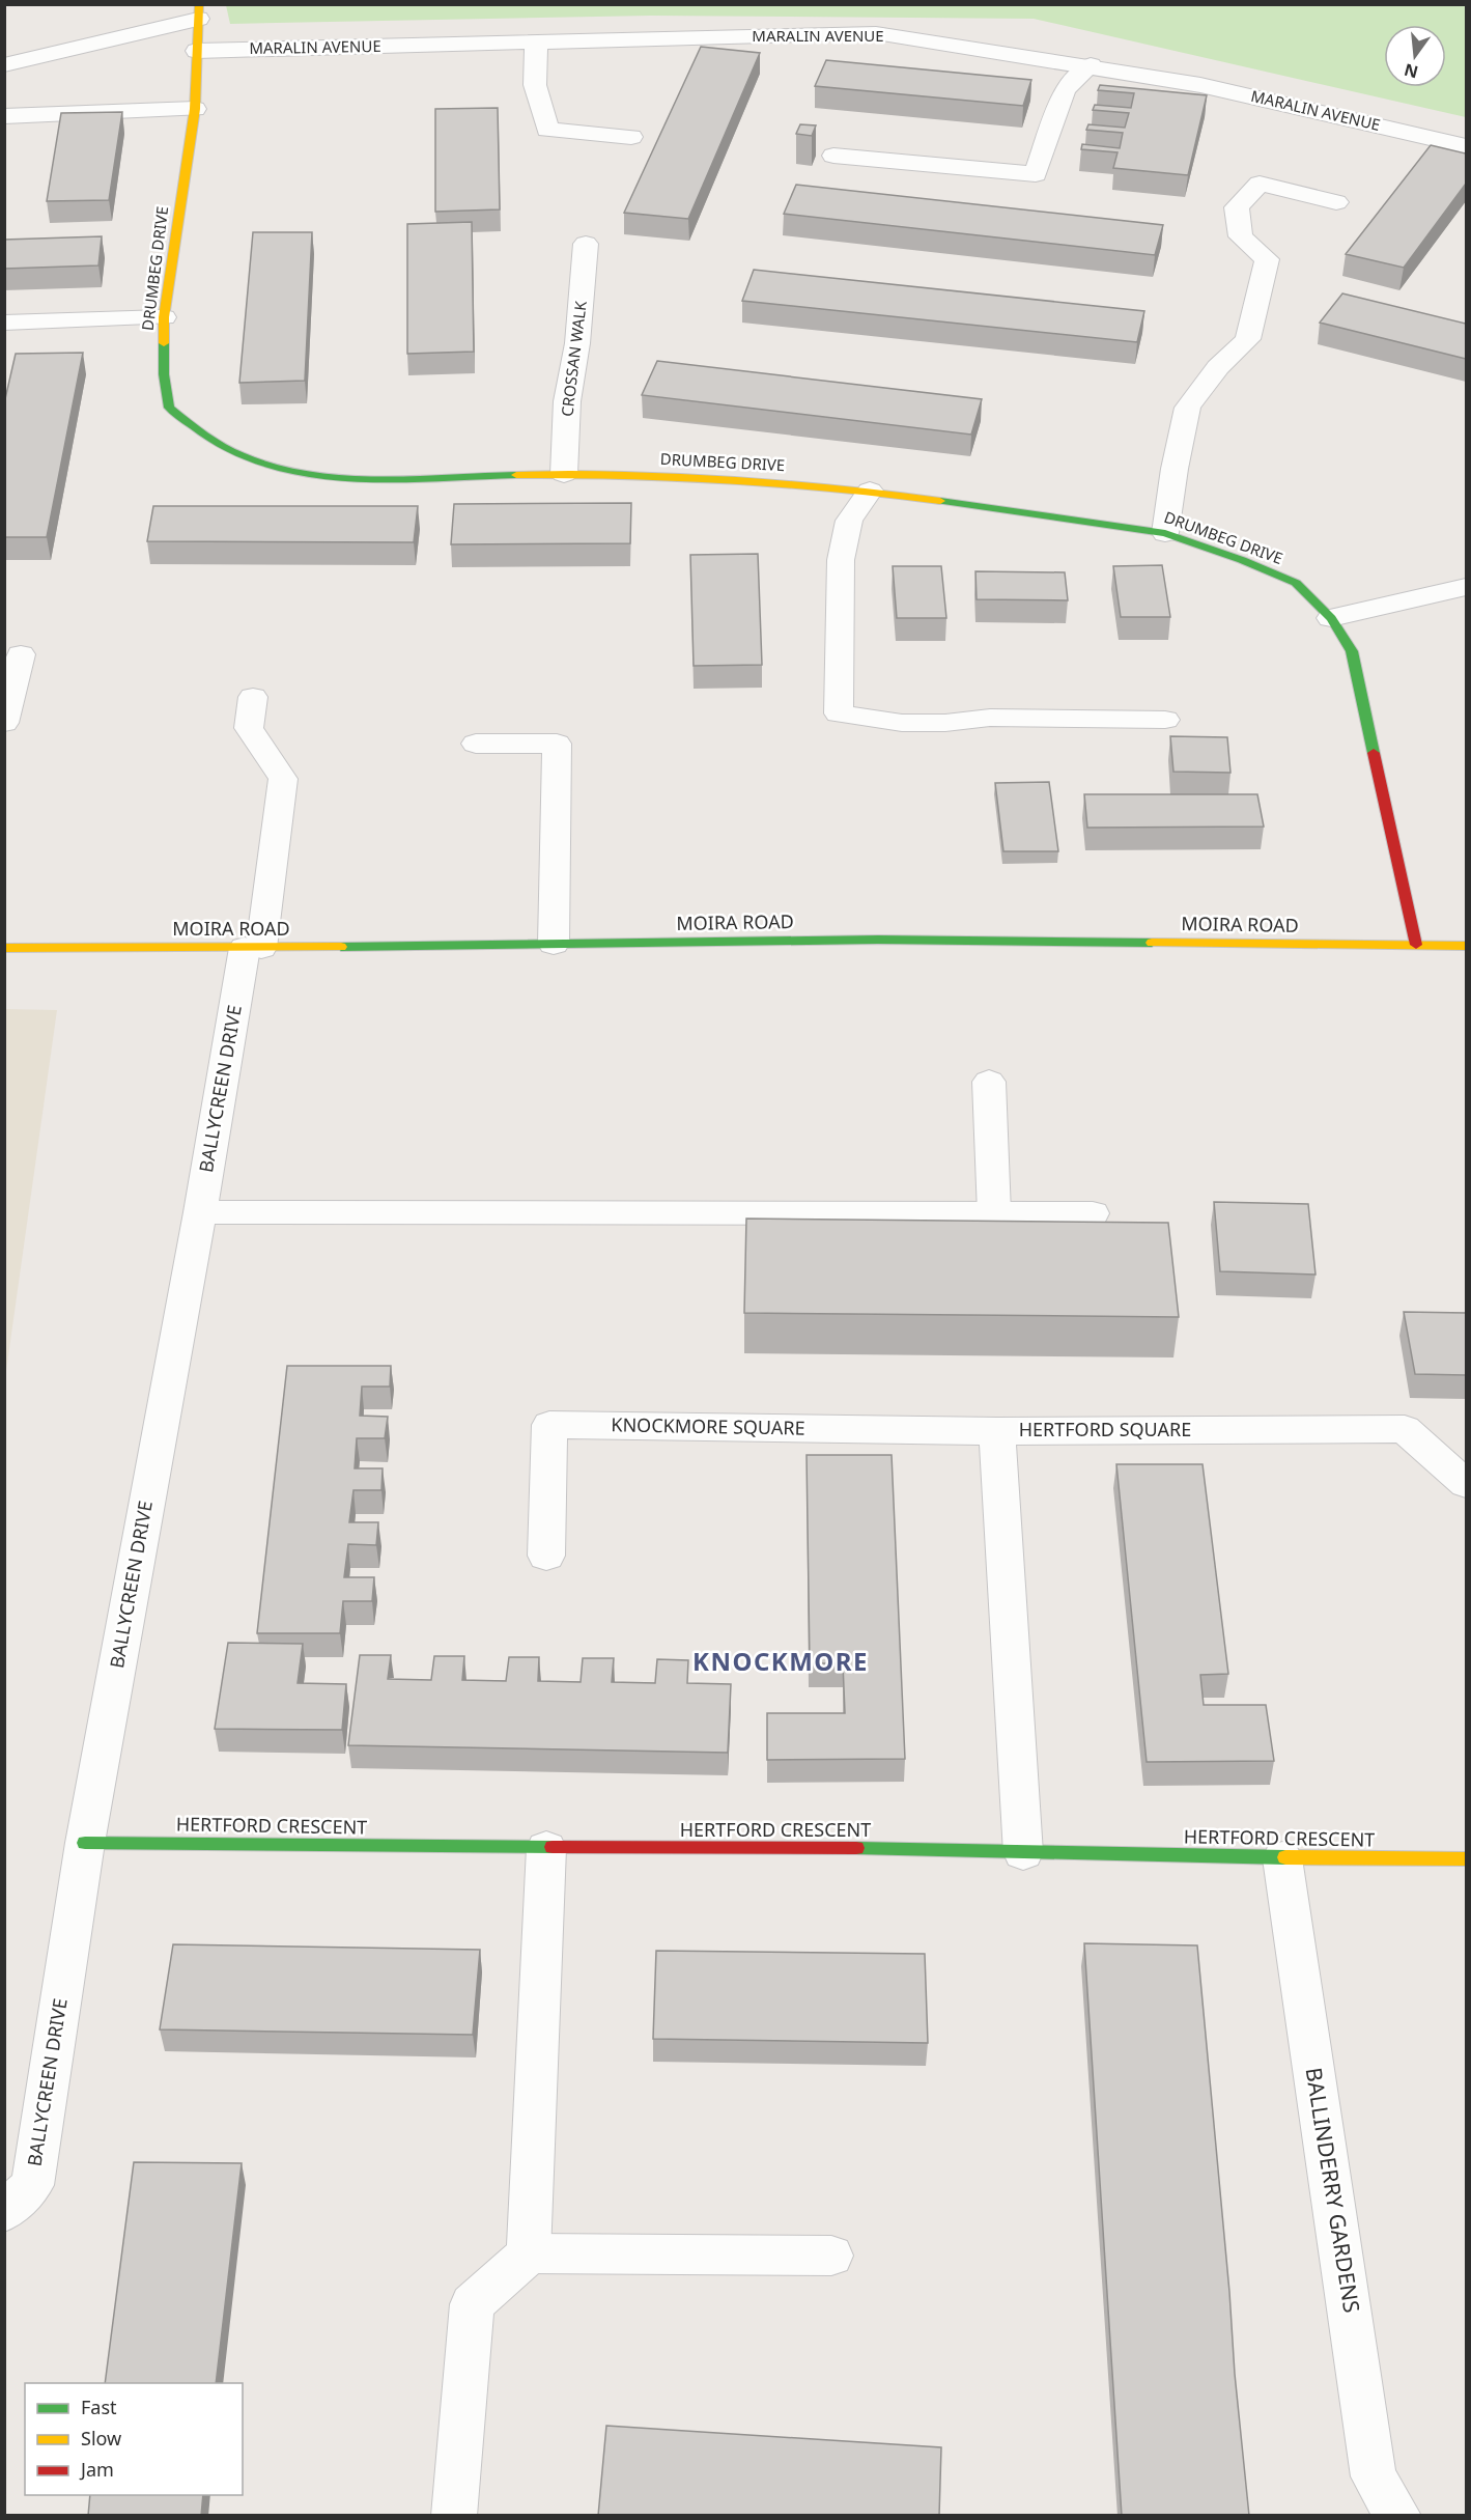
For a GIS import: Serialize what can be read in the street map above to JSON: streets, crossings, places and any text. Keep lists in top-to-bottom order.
{
  "streets": {
    "main road": ["DRUMBEG DRIVE", "MOIRA ROAD", "HERTFORD CRESCENT"],
    "street": [
      "MARALIN AVENUE",
      "CROSSAN WALK",
      "BALLYCREEN DRIVE",
      "KNOCKMORE SQUARE",
      "HERTFORD SQUARE",
      "BALLINDERRY GARDENS"
    ]
  },
  "crossings": [
    ["MARALIN AVENUE", "DRUMBEG DRIVE"],
    ["DRUMBEG DRIVE", "CROSSAN WALK"],
    ["DRUMBEG DRIVE", "MOIRA ROAD"],
    ["MOIRA ROAD", "BALLYCREEN DRIVE"],
    ["BALLYCREEN DRIVE", "HERTFORD CRESCENT"],
    ["KNOCKMORE SQUARE", "HERTFORD SQUARE"],
    ["HERTFORD SQUARE", "HERTFORD CRESCENT"],
    ["HERTFORD CRESCENT", "BALLINDERRY GARDENS"]
  ],
  "districts": ["KNOCKMORE"],
  "legend": ["Fast", "Slow", "Jam"],
  "north": "bottom"
}
